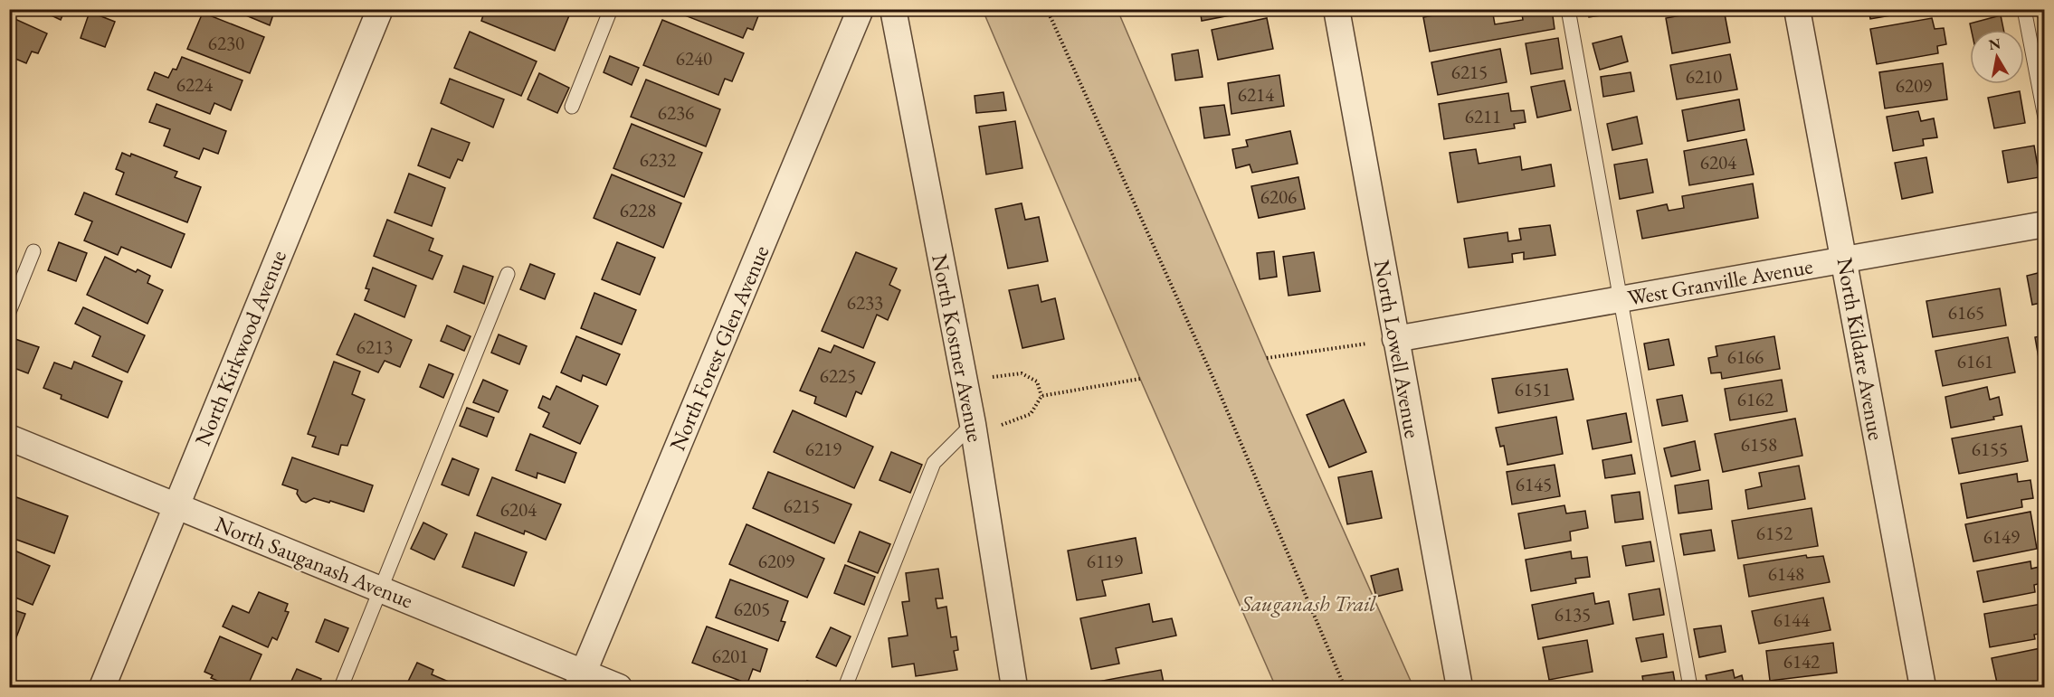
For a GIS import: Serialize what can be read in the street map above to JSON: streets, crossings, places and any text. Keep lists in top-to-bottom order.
{
  "streets": {
    "street": [
      "West Granville Avenue",
      "North Kirkwood Avenue",
      "North Forest Glen Avenue",
      "North Kostner Avenue",
      "North Lowell Avenue",
      "North Kildare Avenue",
      "North Sauganash Avenue"
    ]
  },
  "crossings": [
    ["West Granville Avenue", "North Lowell Avenue"],
    ["West Granville Avenue", "North Kildare Avenue"],
    ["North Kirkwood Avenue", "North Sauganash Avenue"],
    ["North Forest Glen Avenue", "North Sauganash Avenue"]
  ],
  "parks": ["Sauganash Trail"],
  "house_numbers": [
    "6230",
    "6240",
    "6215",
    "6210",
    "6224",
    "6209",
    "6214",
    "6236",
    "6211",
    "6232",
    "6204",
    "6206",
    "6228",
    "6233",
    "6165",
    "6213",
    "6166",
    "6161",
    "6225",
    "6151",
    "6162",
    "6158",
    "6219",
    "6155",
    "6145",
    "6215",
    "6204",
    "6152",
    "6149",
    "6209",
    "6119",
    "6148",
    "6205",
    "6135",
    "6144",
    "6201",
    "6142"
  ],
  "north": "top"
}
